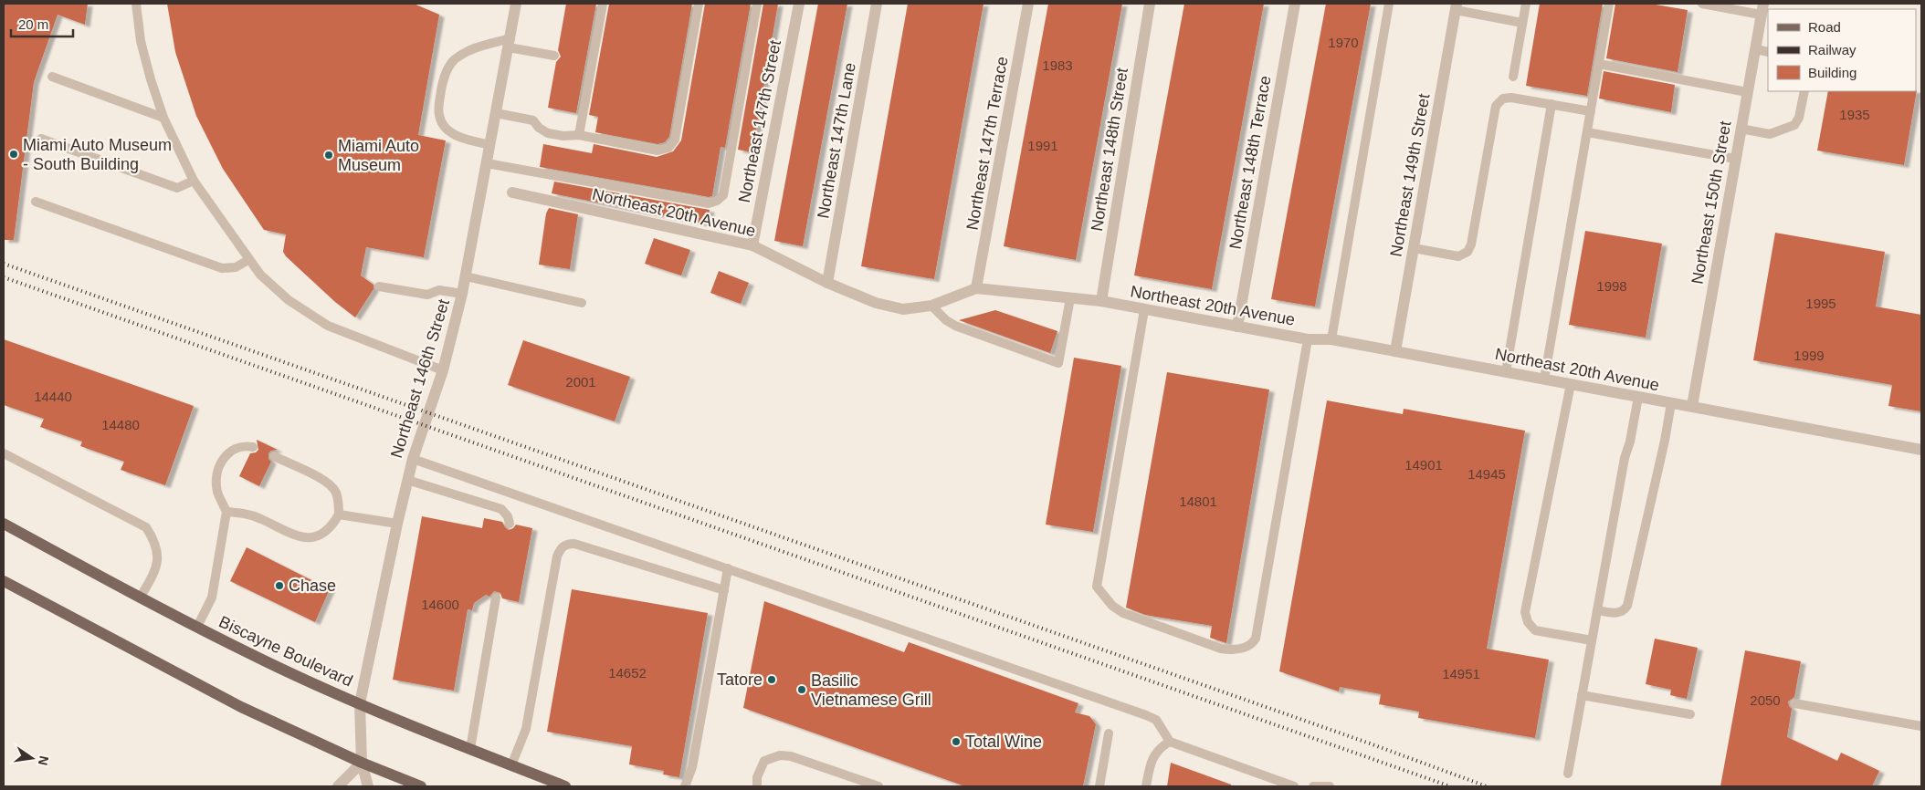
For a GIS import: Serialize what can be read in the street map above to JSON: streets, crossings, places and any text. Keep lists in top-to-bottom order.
{
  "streets": {
    "main road": ["Biscayne Boulevard"],
    "street": [
      "Northeast 147th Street",
      "Northeast 147th Lane",
      "Northeast 147th Terrace",
      "Northeast 148th Street",
      "Northeast 148th Terrace",
      "Northeast 149th Street",
      "Northeast 150th Street",
      "Northeast 20th Avenue",
      "Northeast 146th Street"
    ]
  },
  "crossings": [
    ["Northeast 147th Street", "Northeast 20th Avenue"],
    ["Northeast 147th Lane", "Northeast 20th Avenue"],
    ["Northeast 147th Terrace", "Northeast 20th Avenue"],
    ["Northeast 148th Street", "Northeast 20th Avenue"],
    ["Northeast 148th Terrace", "Northeast 20th Avenue"],
    ["Northeast 149th Street", "Northeast 20th Avenue"],
    ["Northeast 150th Street", "Northeast 20th Avenue"],
    ["Northeast 146th Street", "Biscayne Boulevard"]
  ],
  "places": [
    "Miami Auto Museum - South Building",
    "Miami Auto Museum",
    "Chase",
    "Tatore",
    "Basilic Vietnamese Grill",
    "Total Wine"
  ],
  "house_numbers": [
    "1970",
    "1983",
    "1935",
    "1991",
    "1998",
    "1995",
    "1999",
    "2001",
    "14440",
    "14480",
    "14901",
    "14945",
    "14801",
    "14600",
    "14652",
    "14951",
    "2050"
  ],
  "legend": ["Road", "Railway", "Building"],
  "scale_bar": "20 m",
  "north": "right"
}
